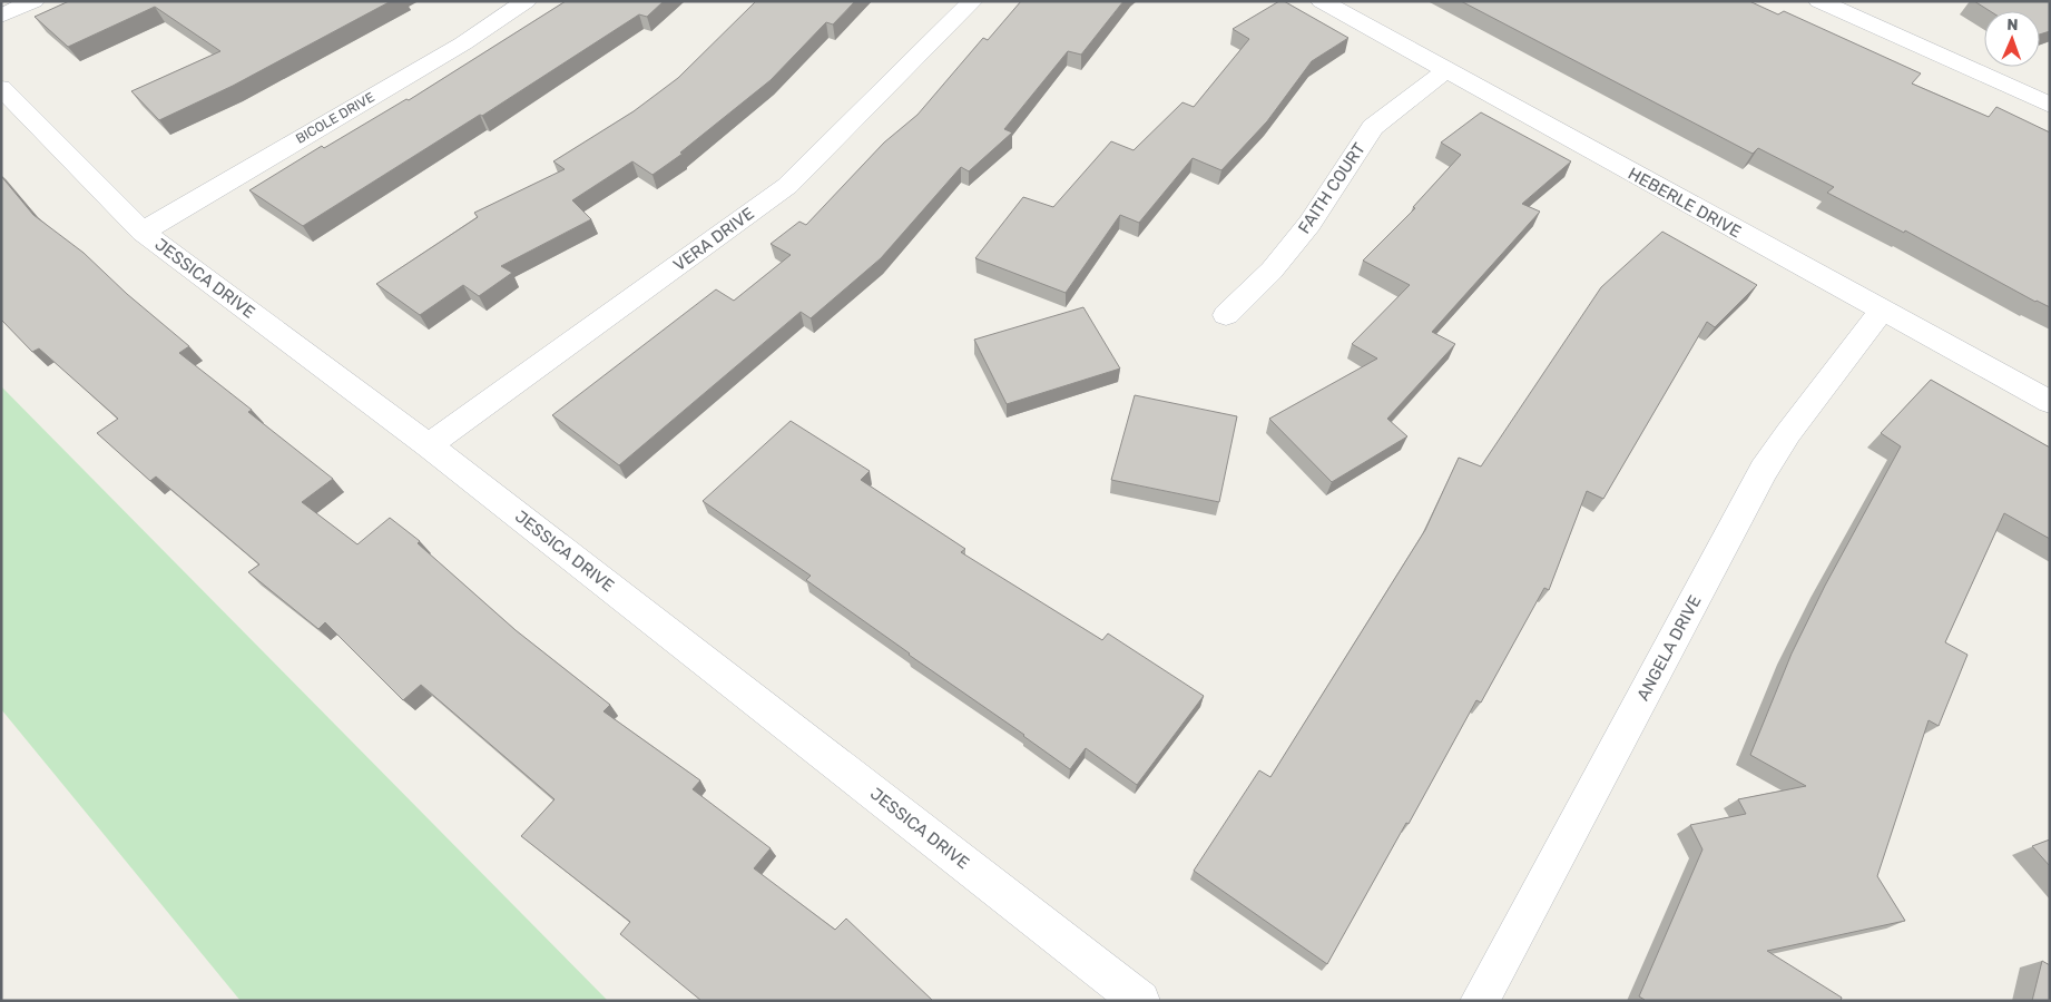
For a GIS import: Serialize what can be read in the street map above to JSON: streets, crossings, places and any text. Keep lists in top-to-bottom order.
{
  "streets": {
    "street": [
      "BICOLE DRIVE",
      "FAITH COURT",
      "HEBERLE DRIVE",
      "VERA DRIVE",
      "JESSICA DRIVE",
      "ANGELA DRIVE"
    ]
  },
  "crossings": [
    ["BICOLE DRIVE", "JESSICA DRIVE"],
    ["FAITH COURT", "HEBERLE DRIVE"],
    ["HEBERLE DRIVE", "ANGELA DRIVE"],
    ["VERA DRIVE", "JESSICA DRIVE"]
  ],
  "north": "top"
}
